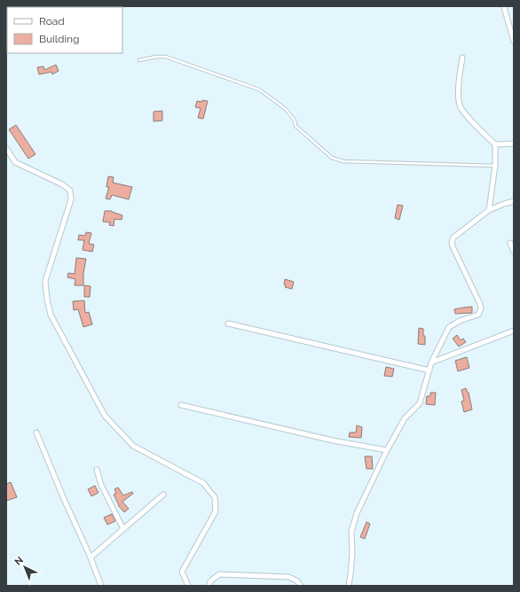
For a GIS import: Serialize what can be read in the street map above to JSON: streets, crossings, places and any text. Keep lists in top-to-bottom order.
{
  "legend": ["Road", "Building"],
  "north": "top left"
}
